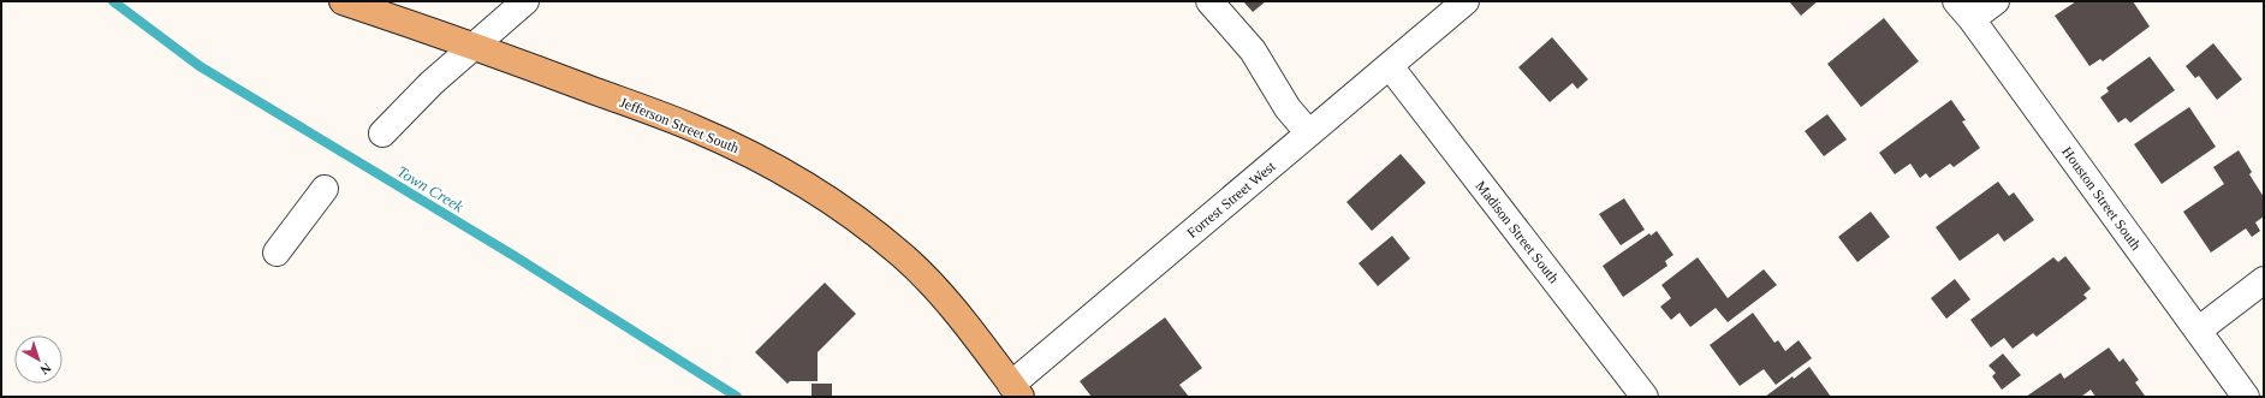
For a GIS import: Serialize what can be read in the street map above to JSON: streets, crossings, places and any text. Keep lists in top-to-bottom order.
{
  "streets": {
    "main road": ["Jefferson Street South"],
    "street": ["Houston Street South", "Forrest Street West", "Madison Street South"]
  },
  "crossings": [
    ["Jefferson Street South", "Forrest Street West"],
    ["Forrest Street West", "Madison Street South"]
  ],
  "water": ["Town Creek"],
  "north": "bottom right"
}
